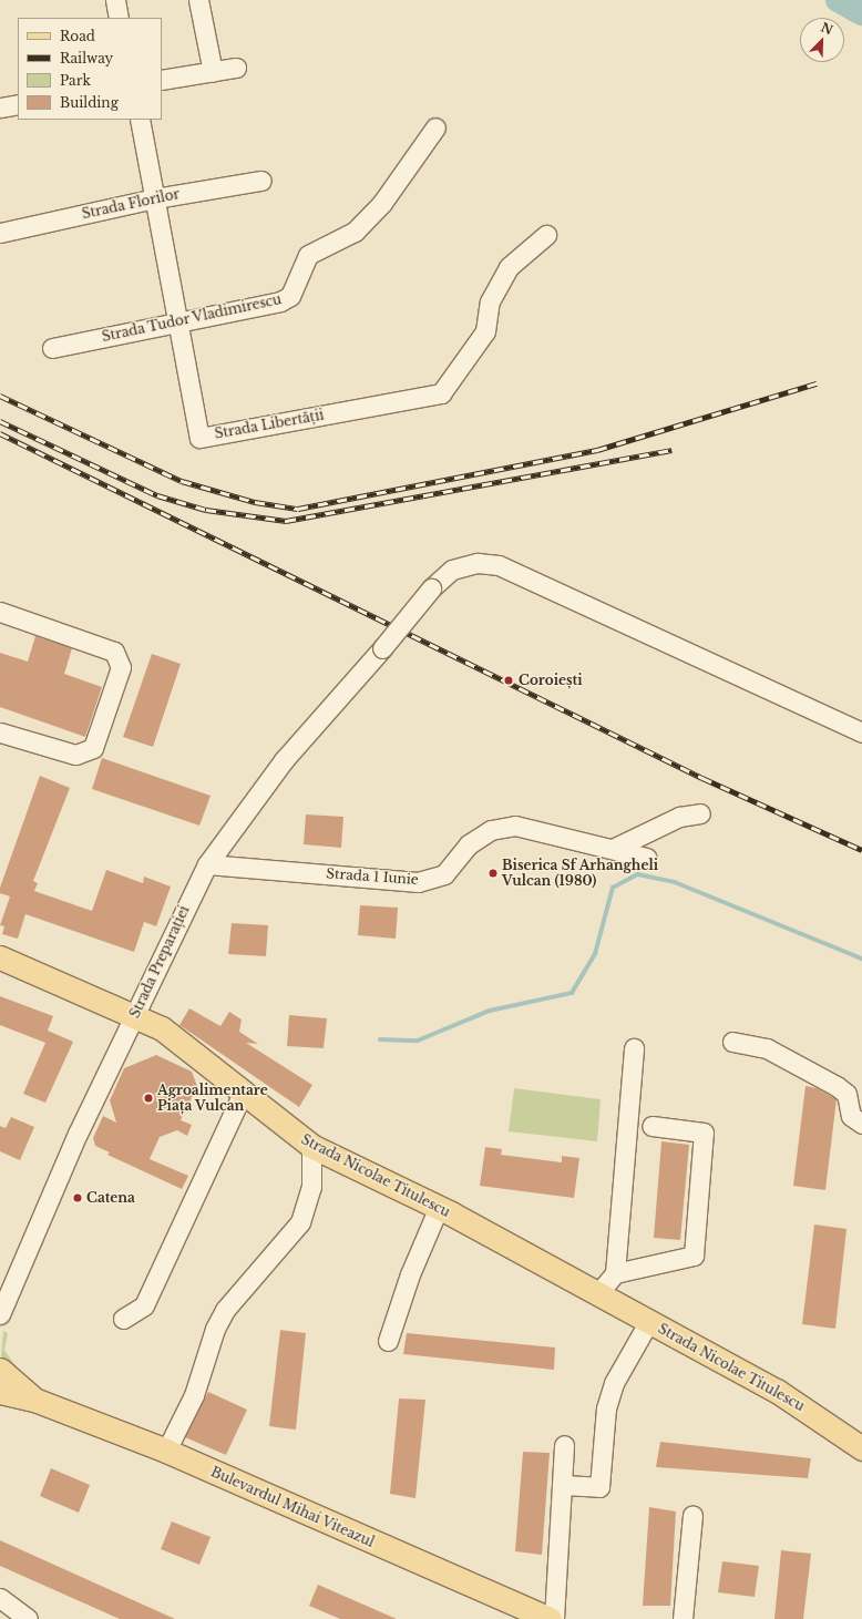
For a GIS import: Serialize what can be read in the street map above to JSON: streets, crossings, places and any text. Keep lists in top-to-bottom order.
{
  "streets": {
    "main road": ["Strada Nicolae Titulescu", "Bulevardul Mihai Viteazul"],
    "street": [
      "Strada Florilor",
      "Strada Tudor Vladimirescu",
      "Strada Libertății",
      "Strada 1 Iunie",
      "Strada Preparației"
    ]
  },
  "crossings": [
    ["Strada Florilor", "Strada Libertății"],
    ["Strada Tudor Vladimirescu", "Strada Libertății"],
    ["Strada 1 Iunie", "Strada Preparației"],
    ["Strada Preparației", "Strada Nicolae Titulescu"]
  ],
  "places": [
    "Coroiești",
    "Biserica Sf Arhangheli Vulcan (1980)",
    "Agroalimentare Piața Vulcan",
    "Catena"
  ],
  "legend": [
    "Road",
    "Railway",
    "Park",
    "Building"
  ],
  "north": "top right"
}
